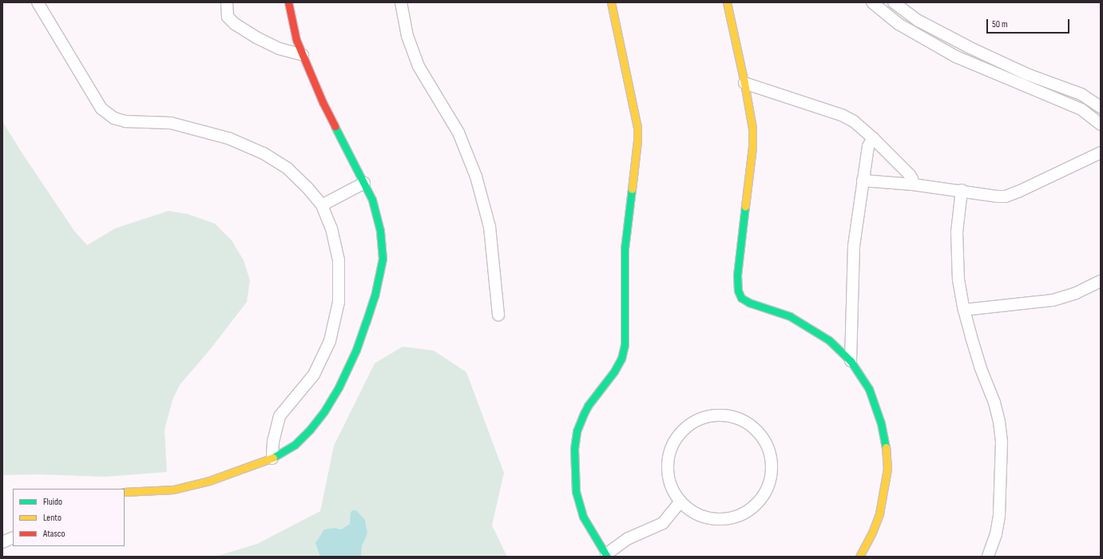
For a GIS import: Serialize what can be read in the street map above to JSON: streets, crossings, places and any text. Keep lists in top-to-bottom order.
{
  "legend": ["Fluido", "Lento", "Atasco"],
  "scale_bar": "50 m"
}
